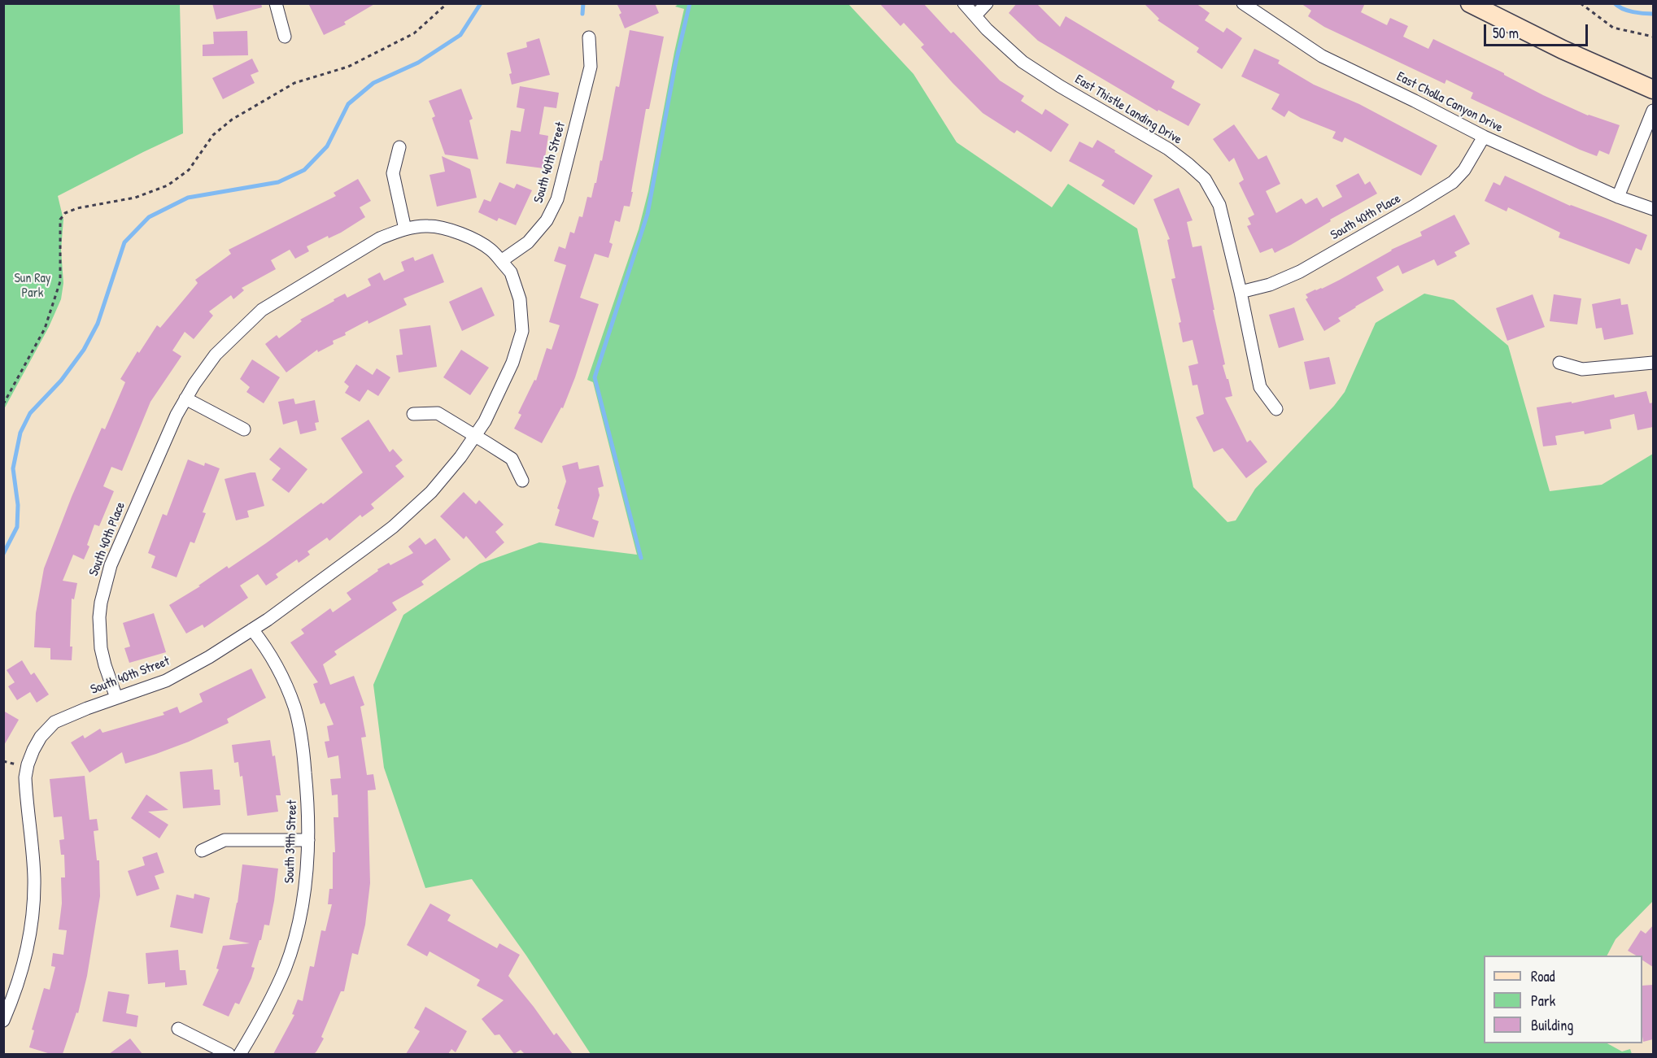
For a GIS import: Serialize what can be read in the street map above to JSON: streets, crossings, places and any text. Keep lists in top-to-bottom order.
{
  "streets": {
    "street": [
      "East Cholla Canyon Drive",
      "East Thistle Landing Drive",
      "South 40th Street",
      "South 40th Place",
      "South 39th Street"
    ]
  },
  "crossings": [
    ["East Cholla Canyon Drive", "South 40th Place"],
    ["East Thistle Landing Drive", "South 40th Place"],
    ["South 40th Street", "South 40th Place"],
    ["South 40th Street", "South 39th Street"]
  ],
  "parks": ["Sun Ray Park"],
  "legend": ["Road", "Park", "Building"],
  "scale_bar": "50 m"
}
